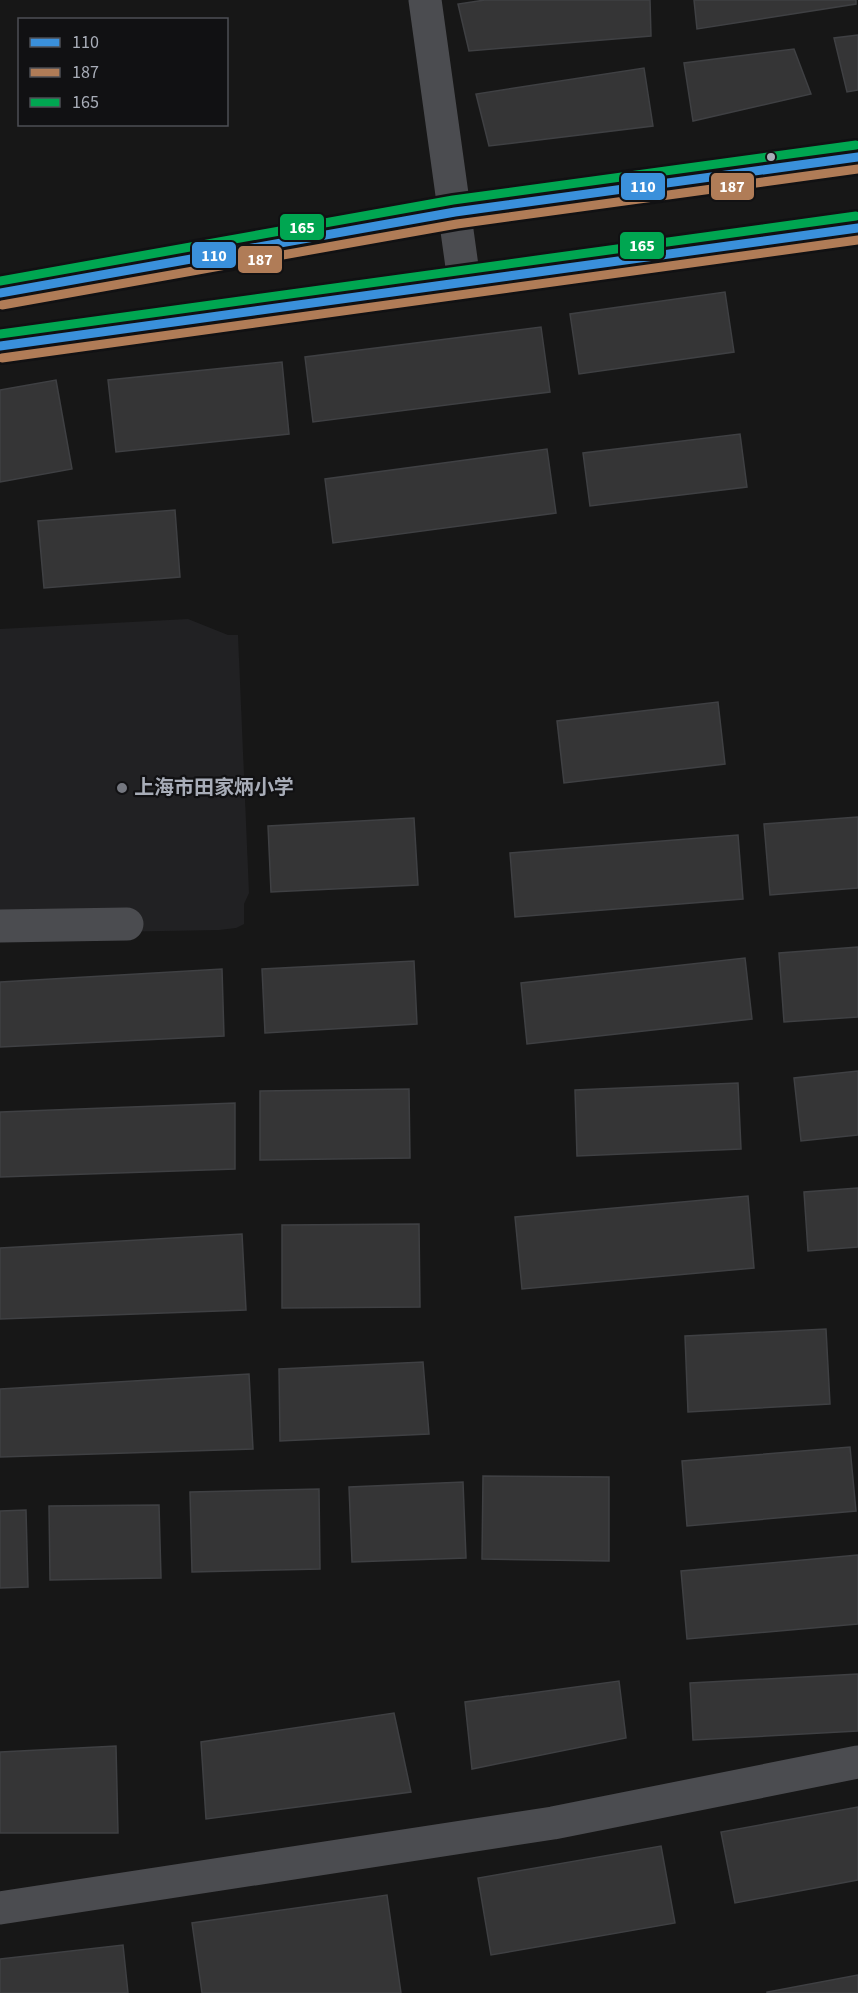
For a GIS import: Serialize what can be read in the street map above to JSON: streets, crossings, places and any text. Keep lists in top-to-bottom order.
{
  "places": ["上海市田家炳小学"],
  "lines": ["transit line 165", "transit line 110", "transit line 187"],
  "legend": ["110", "187", "165"]
}
